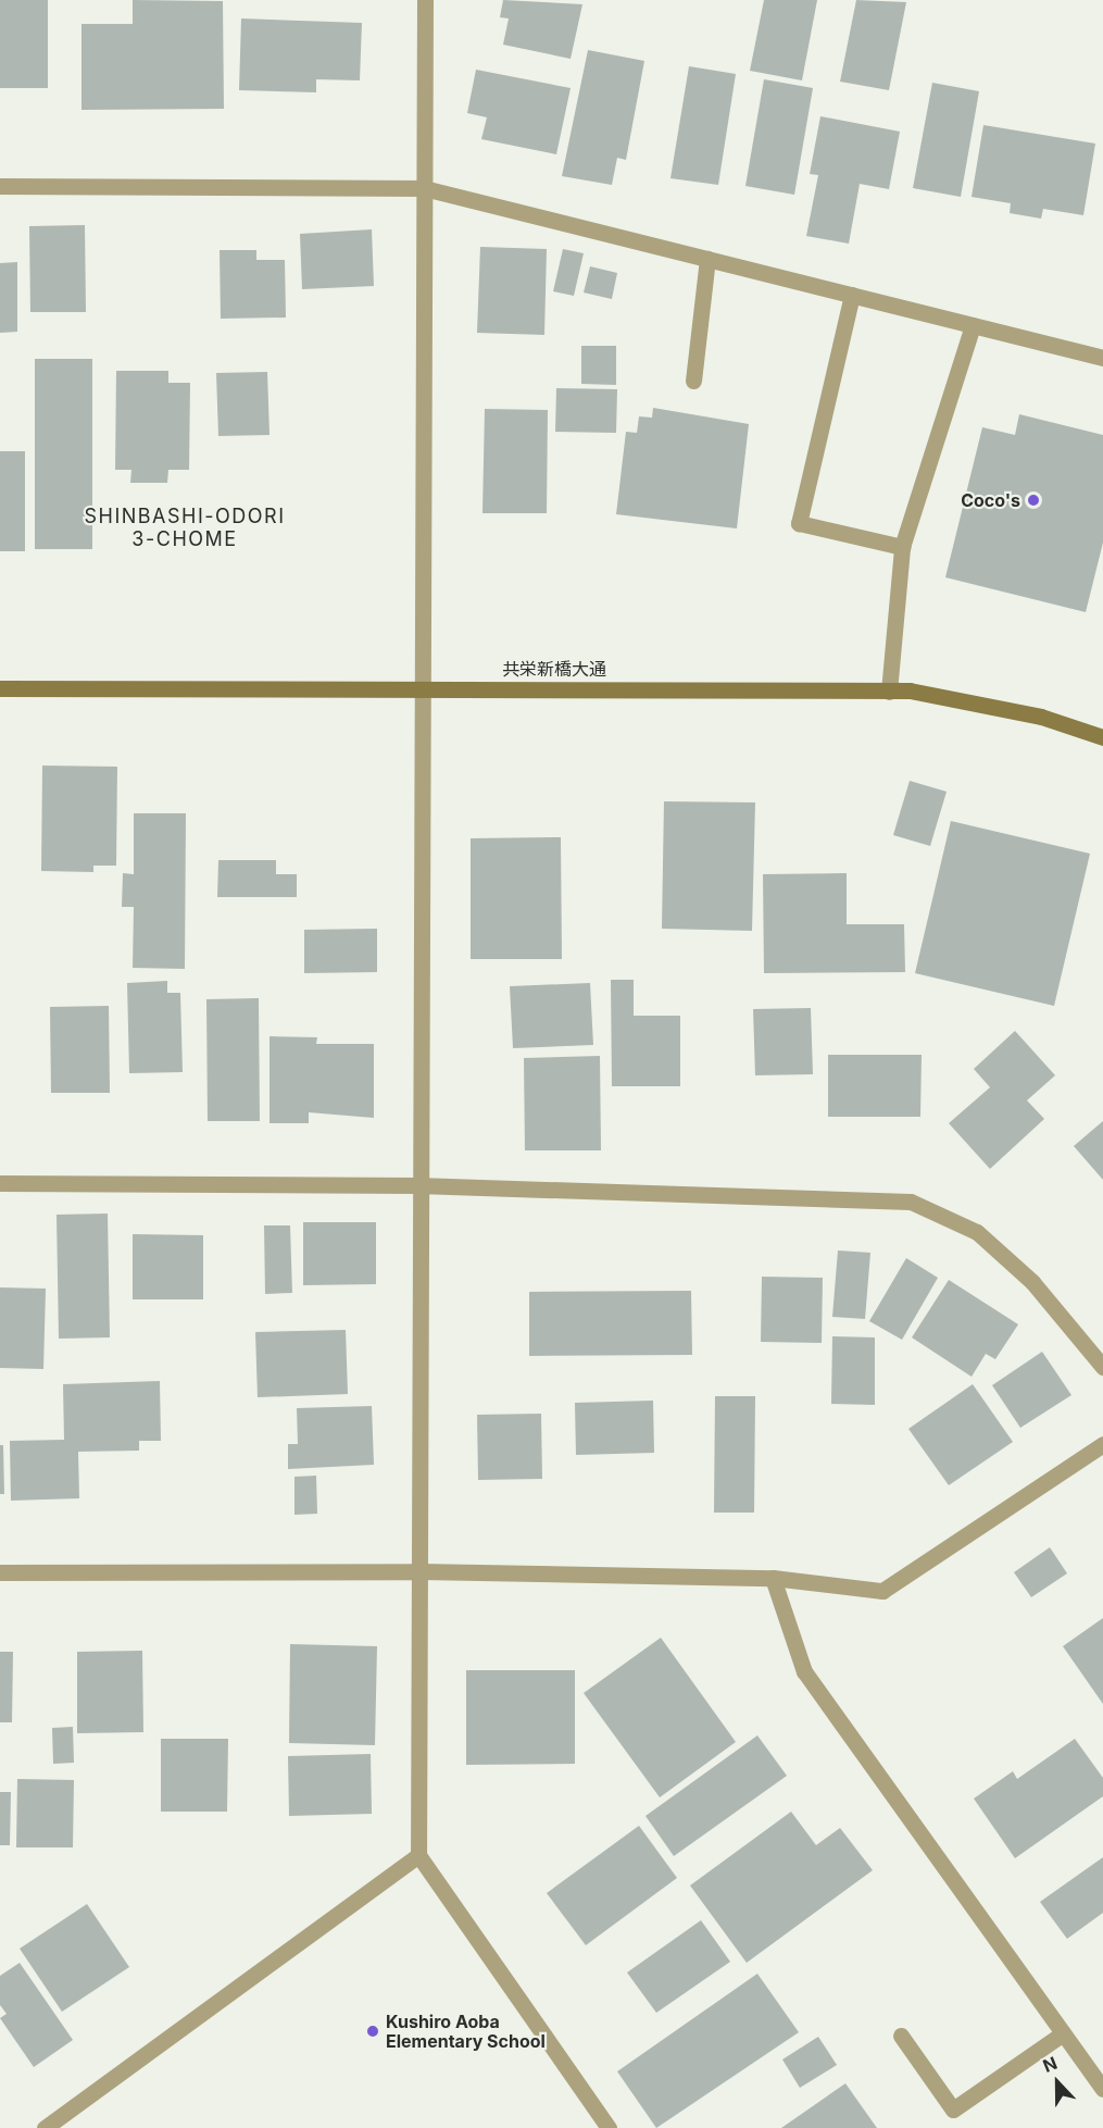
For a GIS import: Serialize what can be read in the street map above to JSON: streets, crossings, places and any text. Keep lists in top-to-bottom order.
{
  "streets": {
    "street": ["共栄新橋大通"]
  },
  "districts": ["SHINBASHI-ODORI 3-CHOME"],
  "places": ["Coco's", "Kushiro Aoba Elementary School"],
  "north": "top"
}
